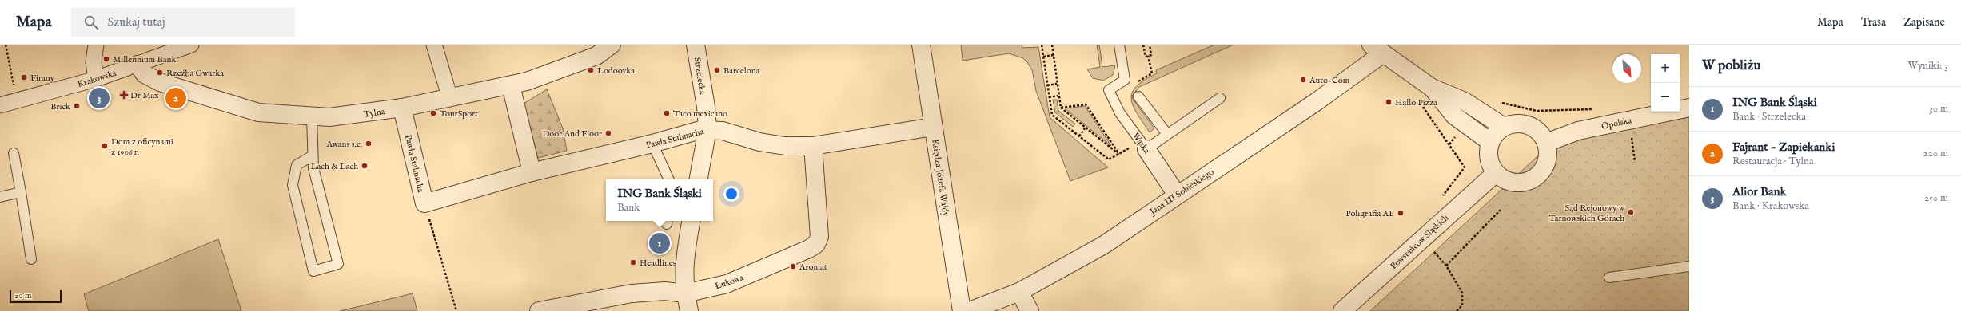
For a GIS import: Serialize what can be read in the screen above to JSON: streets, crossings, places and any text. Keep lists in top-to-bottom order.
{
  "streets": {
    "street": [
      "Strzelecka",
      "Krakowska",
      "Tylna",
      "Opolska",
      "Pawła Stalmacha",
      "Wąska",
      "Księdza Józefa Wajdy",
      "Jana III Sobieskiego",
      "Powstańców Śląskich",
      "Łukowa"
    ]
  },
  "crossings": [
    ["Strzelecka", "Pawła Stalmacha"],
    ["Krakowska", "Tylna"],
    ["Tylna", "Pawła Stalmacha"],
    ["Opolska", "Powstańców Śląskich"],
    ["Pawła Stalmacha", "Księdza Józefa Wajdy"],
    ["Pawła Stalmacha", "Łukowa"],
    ["Wąska", "Jana III Sobieskiego"]
  ],
  "places": {
    "other": [
      "Millennium Bank",
      "Lodoovka",
      "Barcelona",
      "Rzeźba Gwarka",
      "Firany",
      "Auto-Com",
      "Hallo Pizza",
      "Brick",
      "TourSport",
      "Taco mexicano",
      "Door And Floor",
      "Awans s.c.",
      "Dom z oficynami z 1906 r.",
      "Lach & Lach",
      "Sąd Rejonowy w Tarnowskich Górach",
      "Poligrafia AF",
      "Headlines",
      "Aromat"
    ],
    "health": ["Dr Max"]
  },
  "scale_bar": "20 m",
  "north": "bottom right",
  "page": {
    "header": "Mapa",
    "search": "Szukaj tutaj",
    "nav": ["Mapa", "Trasa", "Zapisane"],
    "heading": ["W pobliżu", "Wyniki: 3"],
    "map_buttons": ["+", "−"],
    "pins": ["2", "3", "1"],
    "list": [
      {
        "mark": "1",
        "name": "ING Bank Śląski",
        "note": "Bank · Strzelecka",
        "value": "30 m"
      },
      {
        "mark": "2",
        "name": "Fajrant - Zapiekanki",
        "note": "Restauracja · Tylna",
        "value": "220 m"
      },
      {
        "mark": "3",
        "name": "Alior Bank",
        "note": "Bank · Krakowska",
        "value": "250 m"
      }
    ],
    "popup": ["ING Bank Śląski", "Bank"],
    "scale": "20 m"
  }
}
